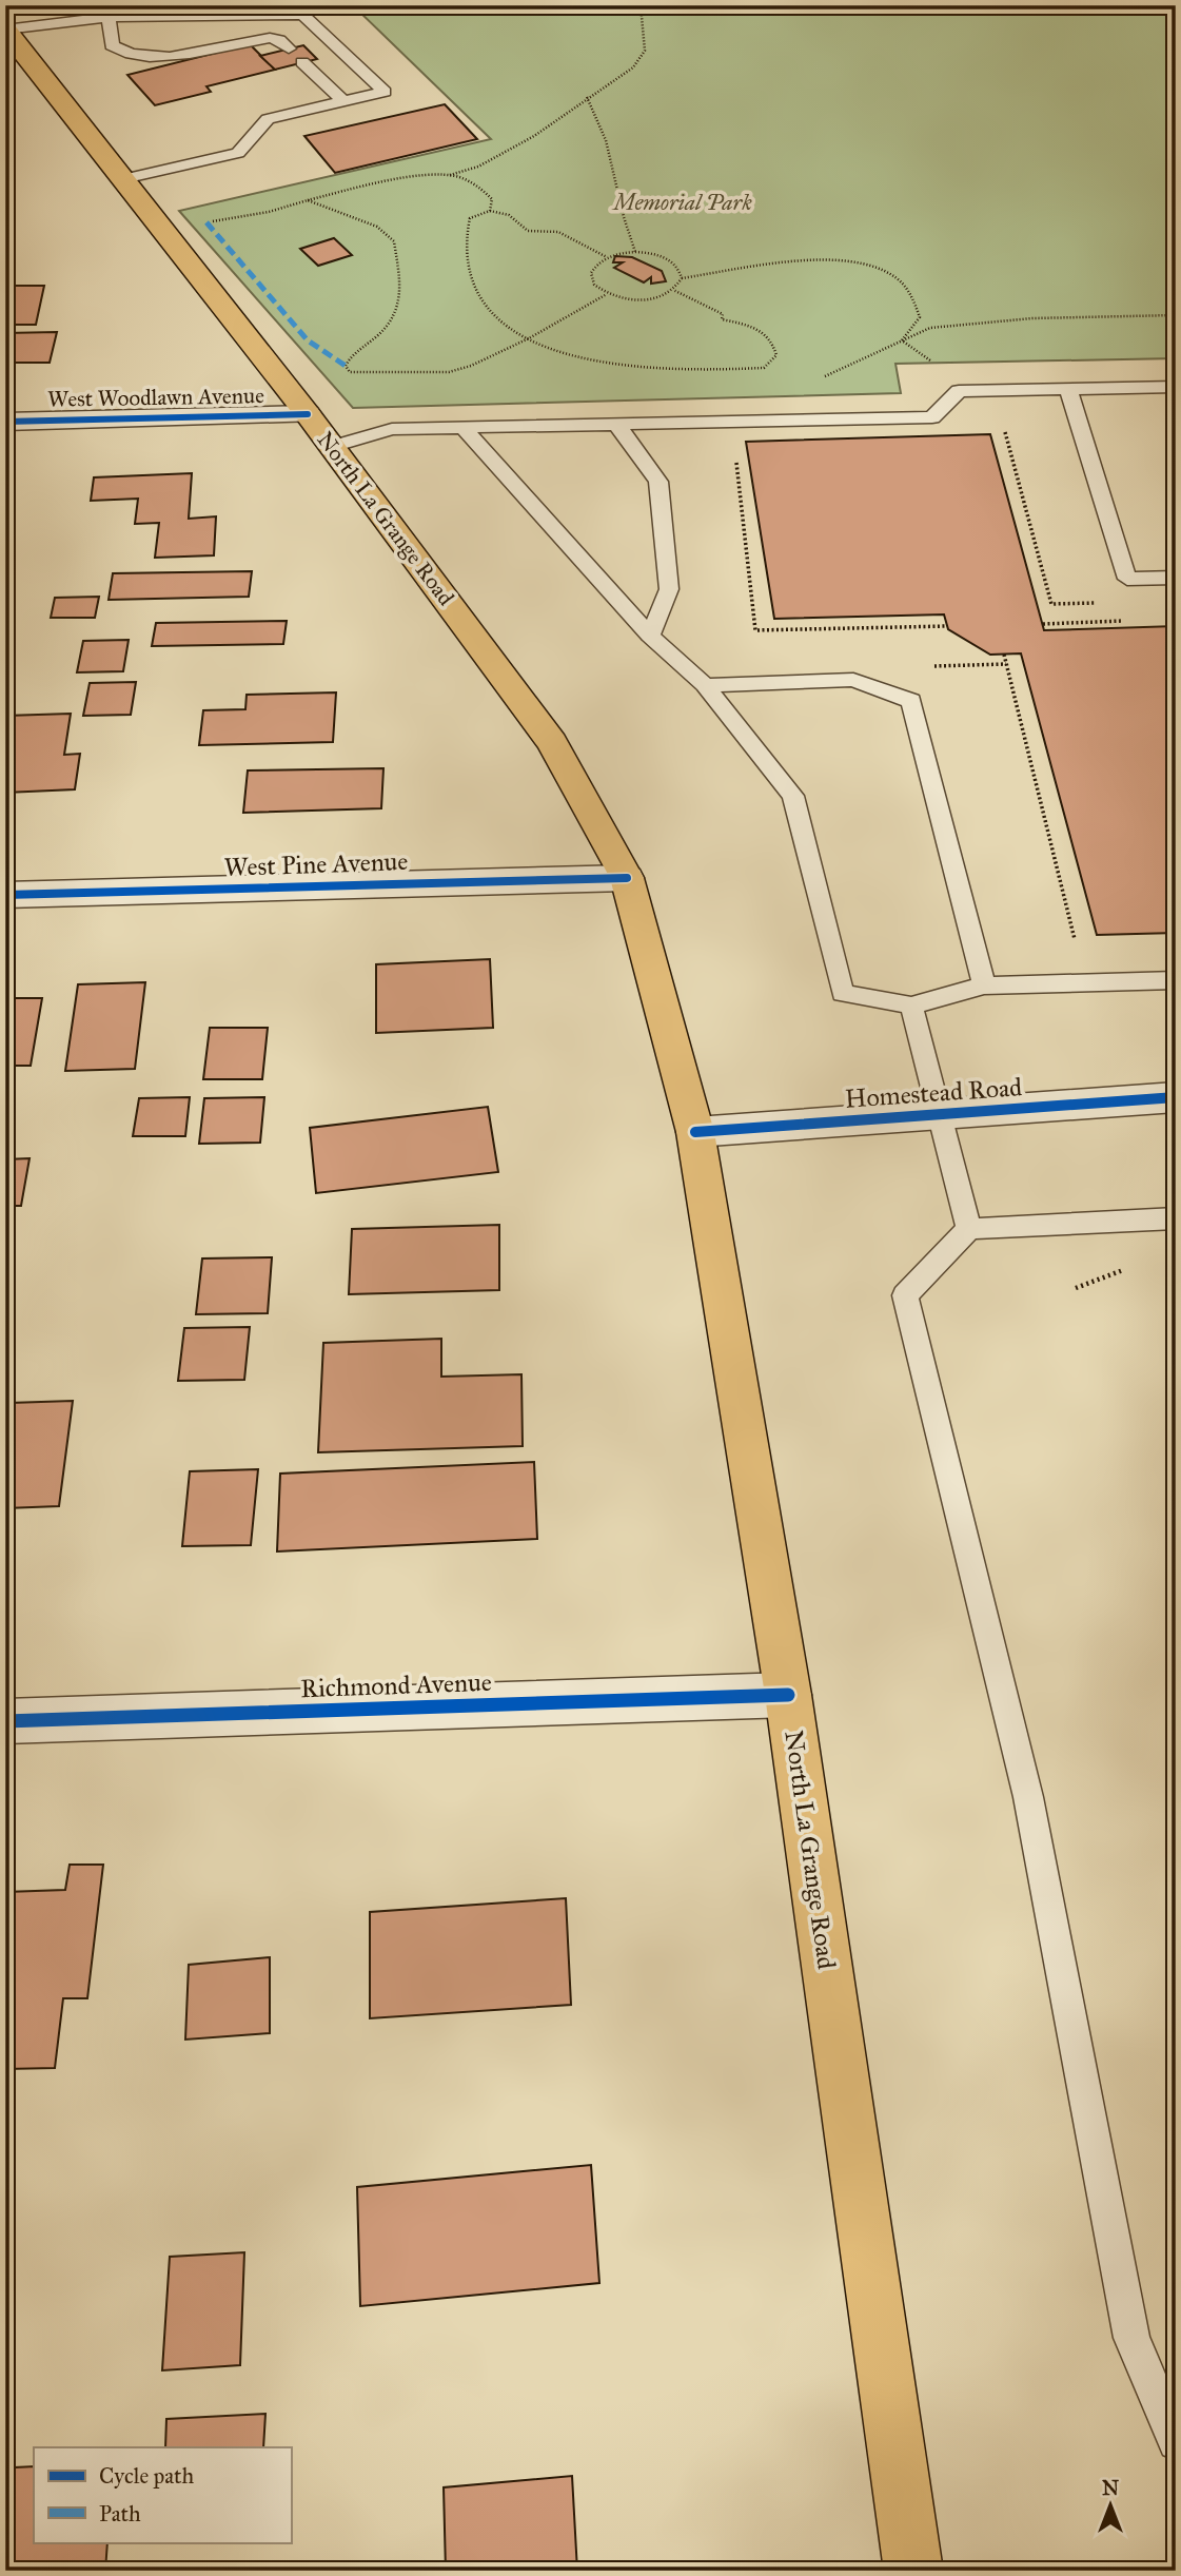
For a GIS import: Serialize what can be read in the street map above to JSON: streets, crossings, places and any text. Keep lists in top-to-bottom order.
{
  "streets": {
    "main road": ["North La Grange Road"],
    "street": [
      "West Woodlawn Avenue",
      "West Pine Avenue",
      "Homestead Road",
      "Richmond Avenue"
    ]
  },
  "crossings": [
    ["West Woodlawn Avenue", "North La Grange Road"],
    ["North La Grange Road", "West Pine Avenue"],
    ["North La Grange Road", "Homestead Road"],
    ["North La Grange Road", "Richmond Avenue"]
  ],
  "parks": ["Memorial Park"],
  "legend": ["Cycle path", "Path"],
  "north": "top"
}
